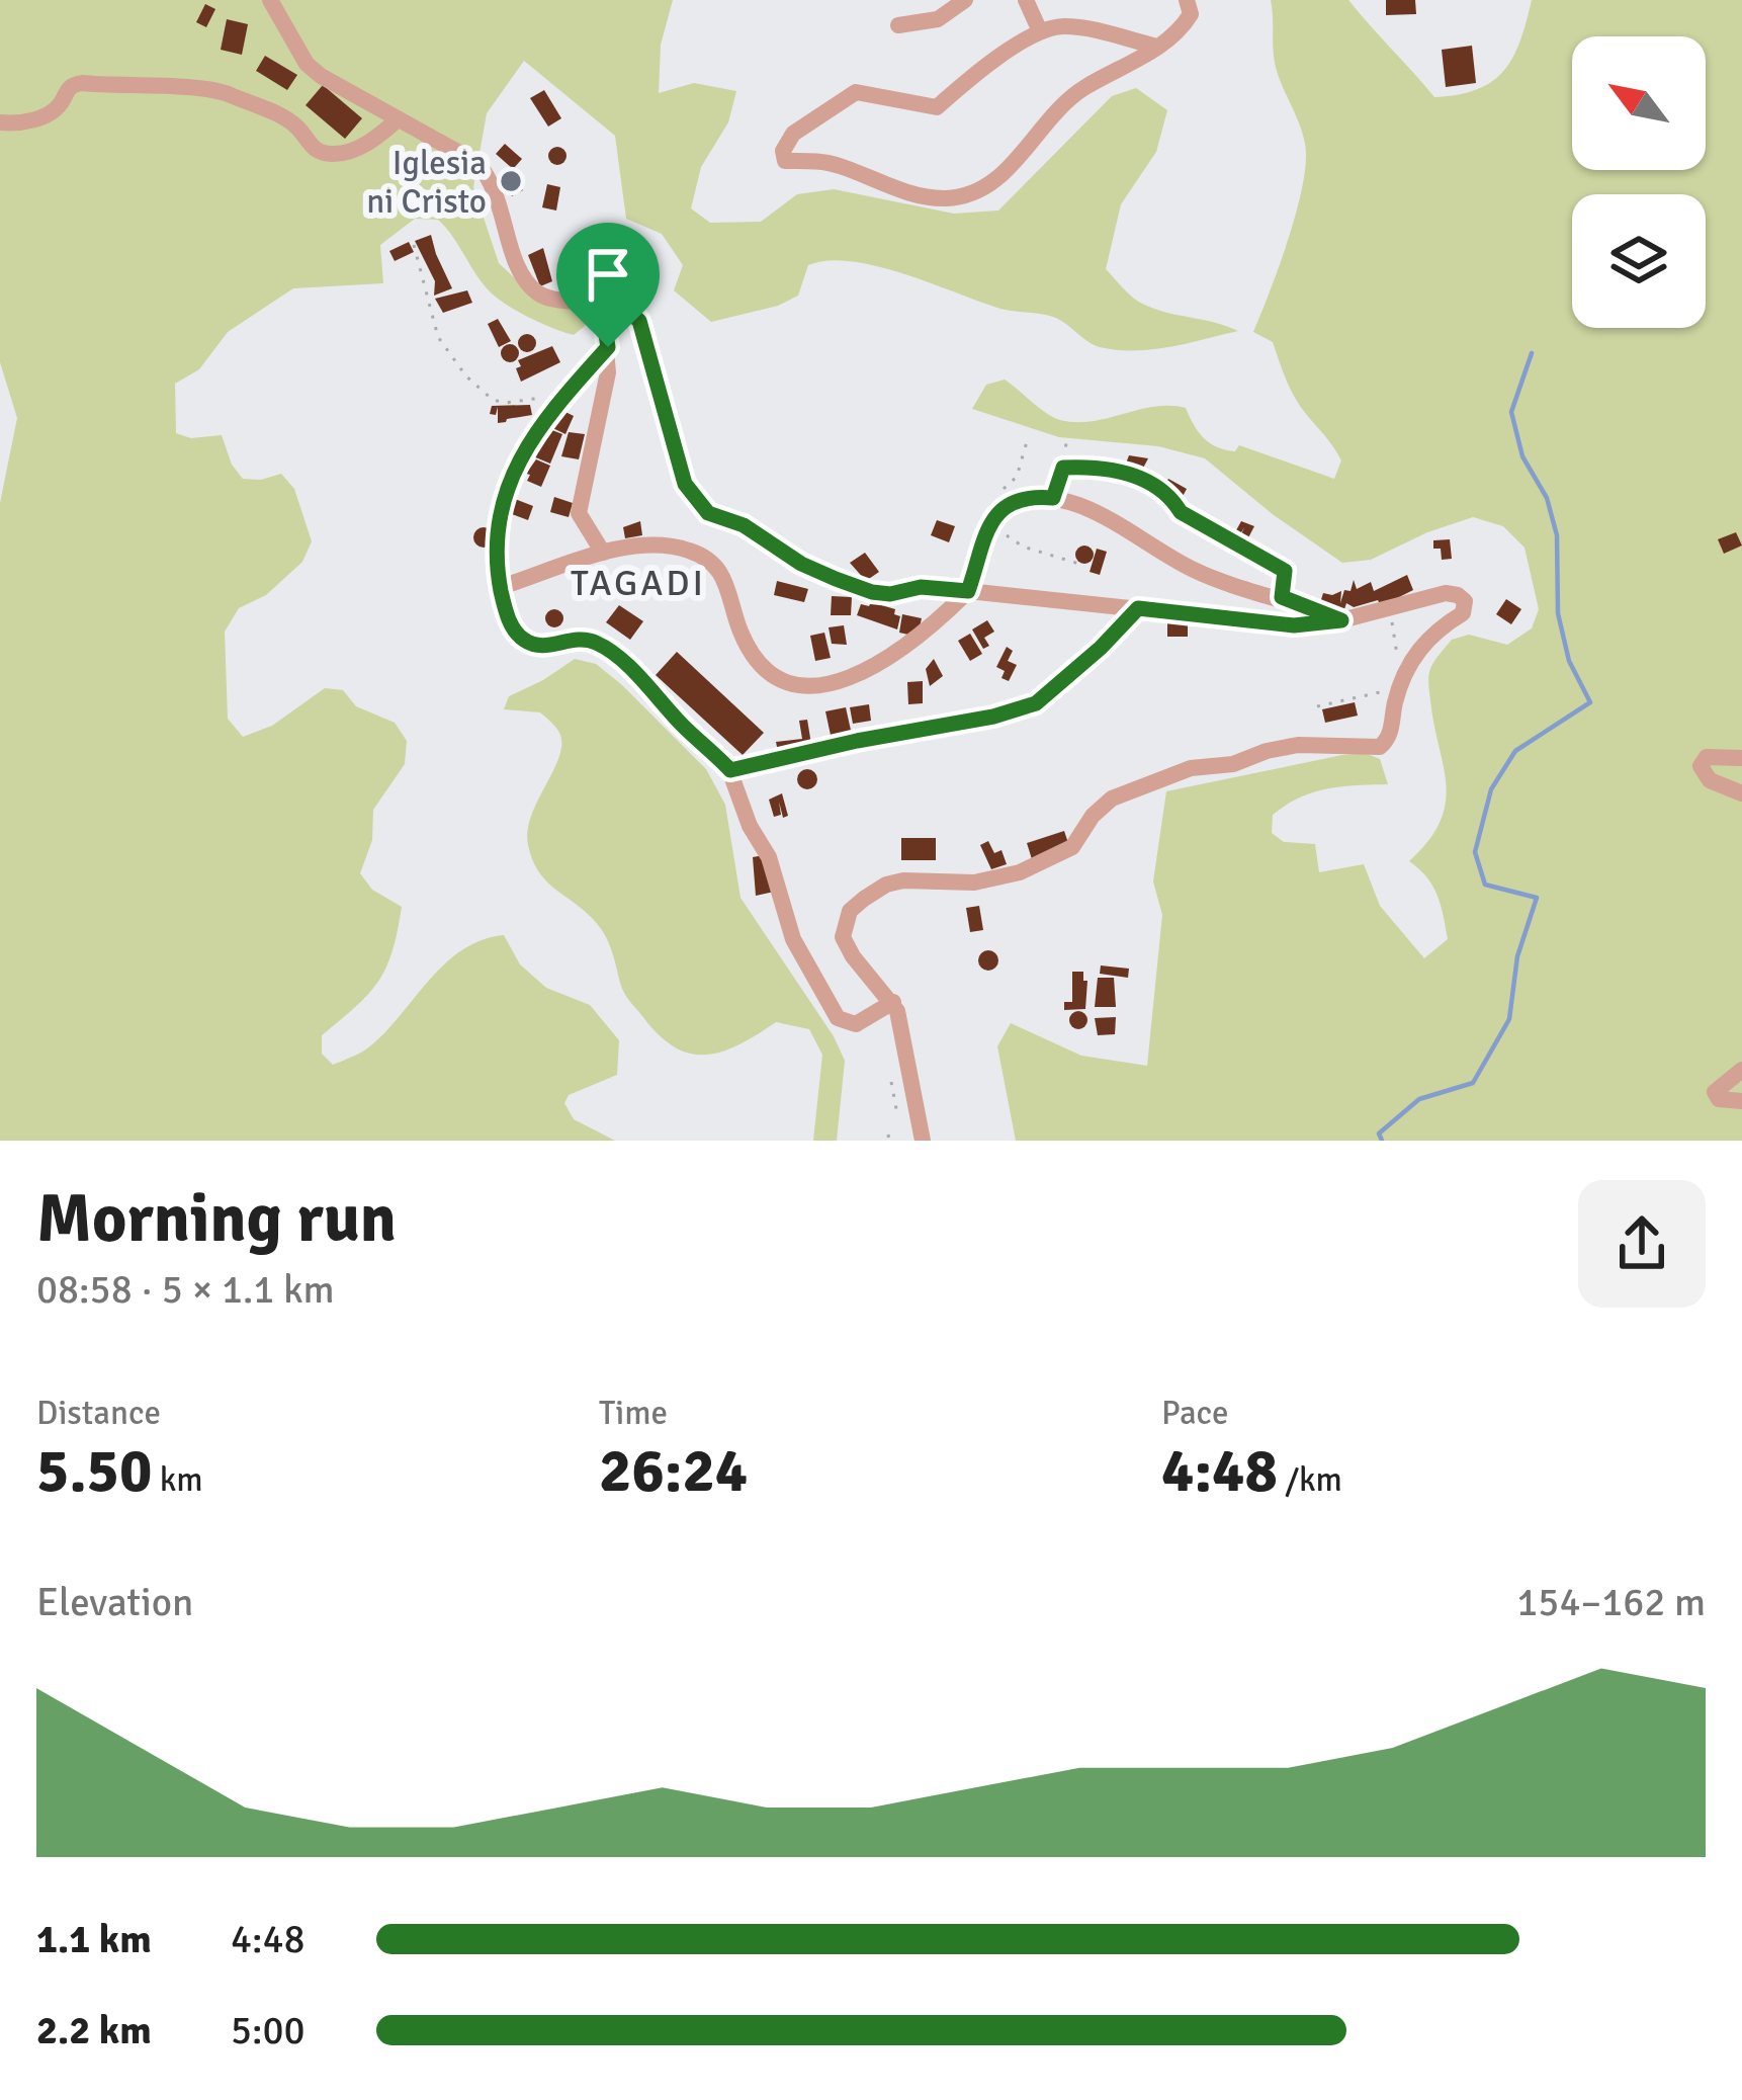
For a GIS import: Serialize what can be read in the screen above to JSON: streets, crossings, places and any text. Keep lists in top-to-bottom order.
{
  "districts": ["TAGADI"],
  "places": ["Iglesia ni Cristo"],
  "north": "top left",
  "page": {
    "heading": ["Morning run", "08:58 · 5 × 1.1 km"],
    "stats": [
      ["Distance", "5.50 km"],
      ["Time", "26:24"],
      ["Pace", "4:48 /km"]
    ],
    "chart": ["Elevation", "154–162 m"],
    "list": [
      {
        "name": "1.1 km",
        "note": "4:48"
      },
      {
        "name": "2.2 km",
        "note": "5:00"
      }
    ]
  }
}
